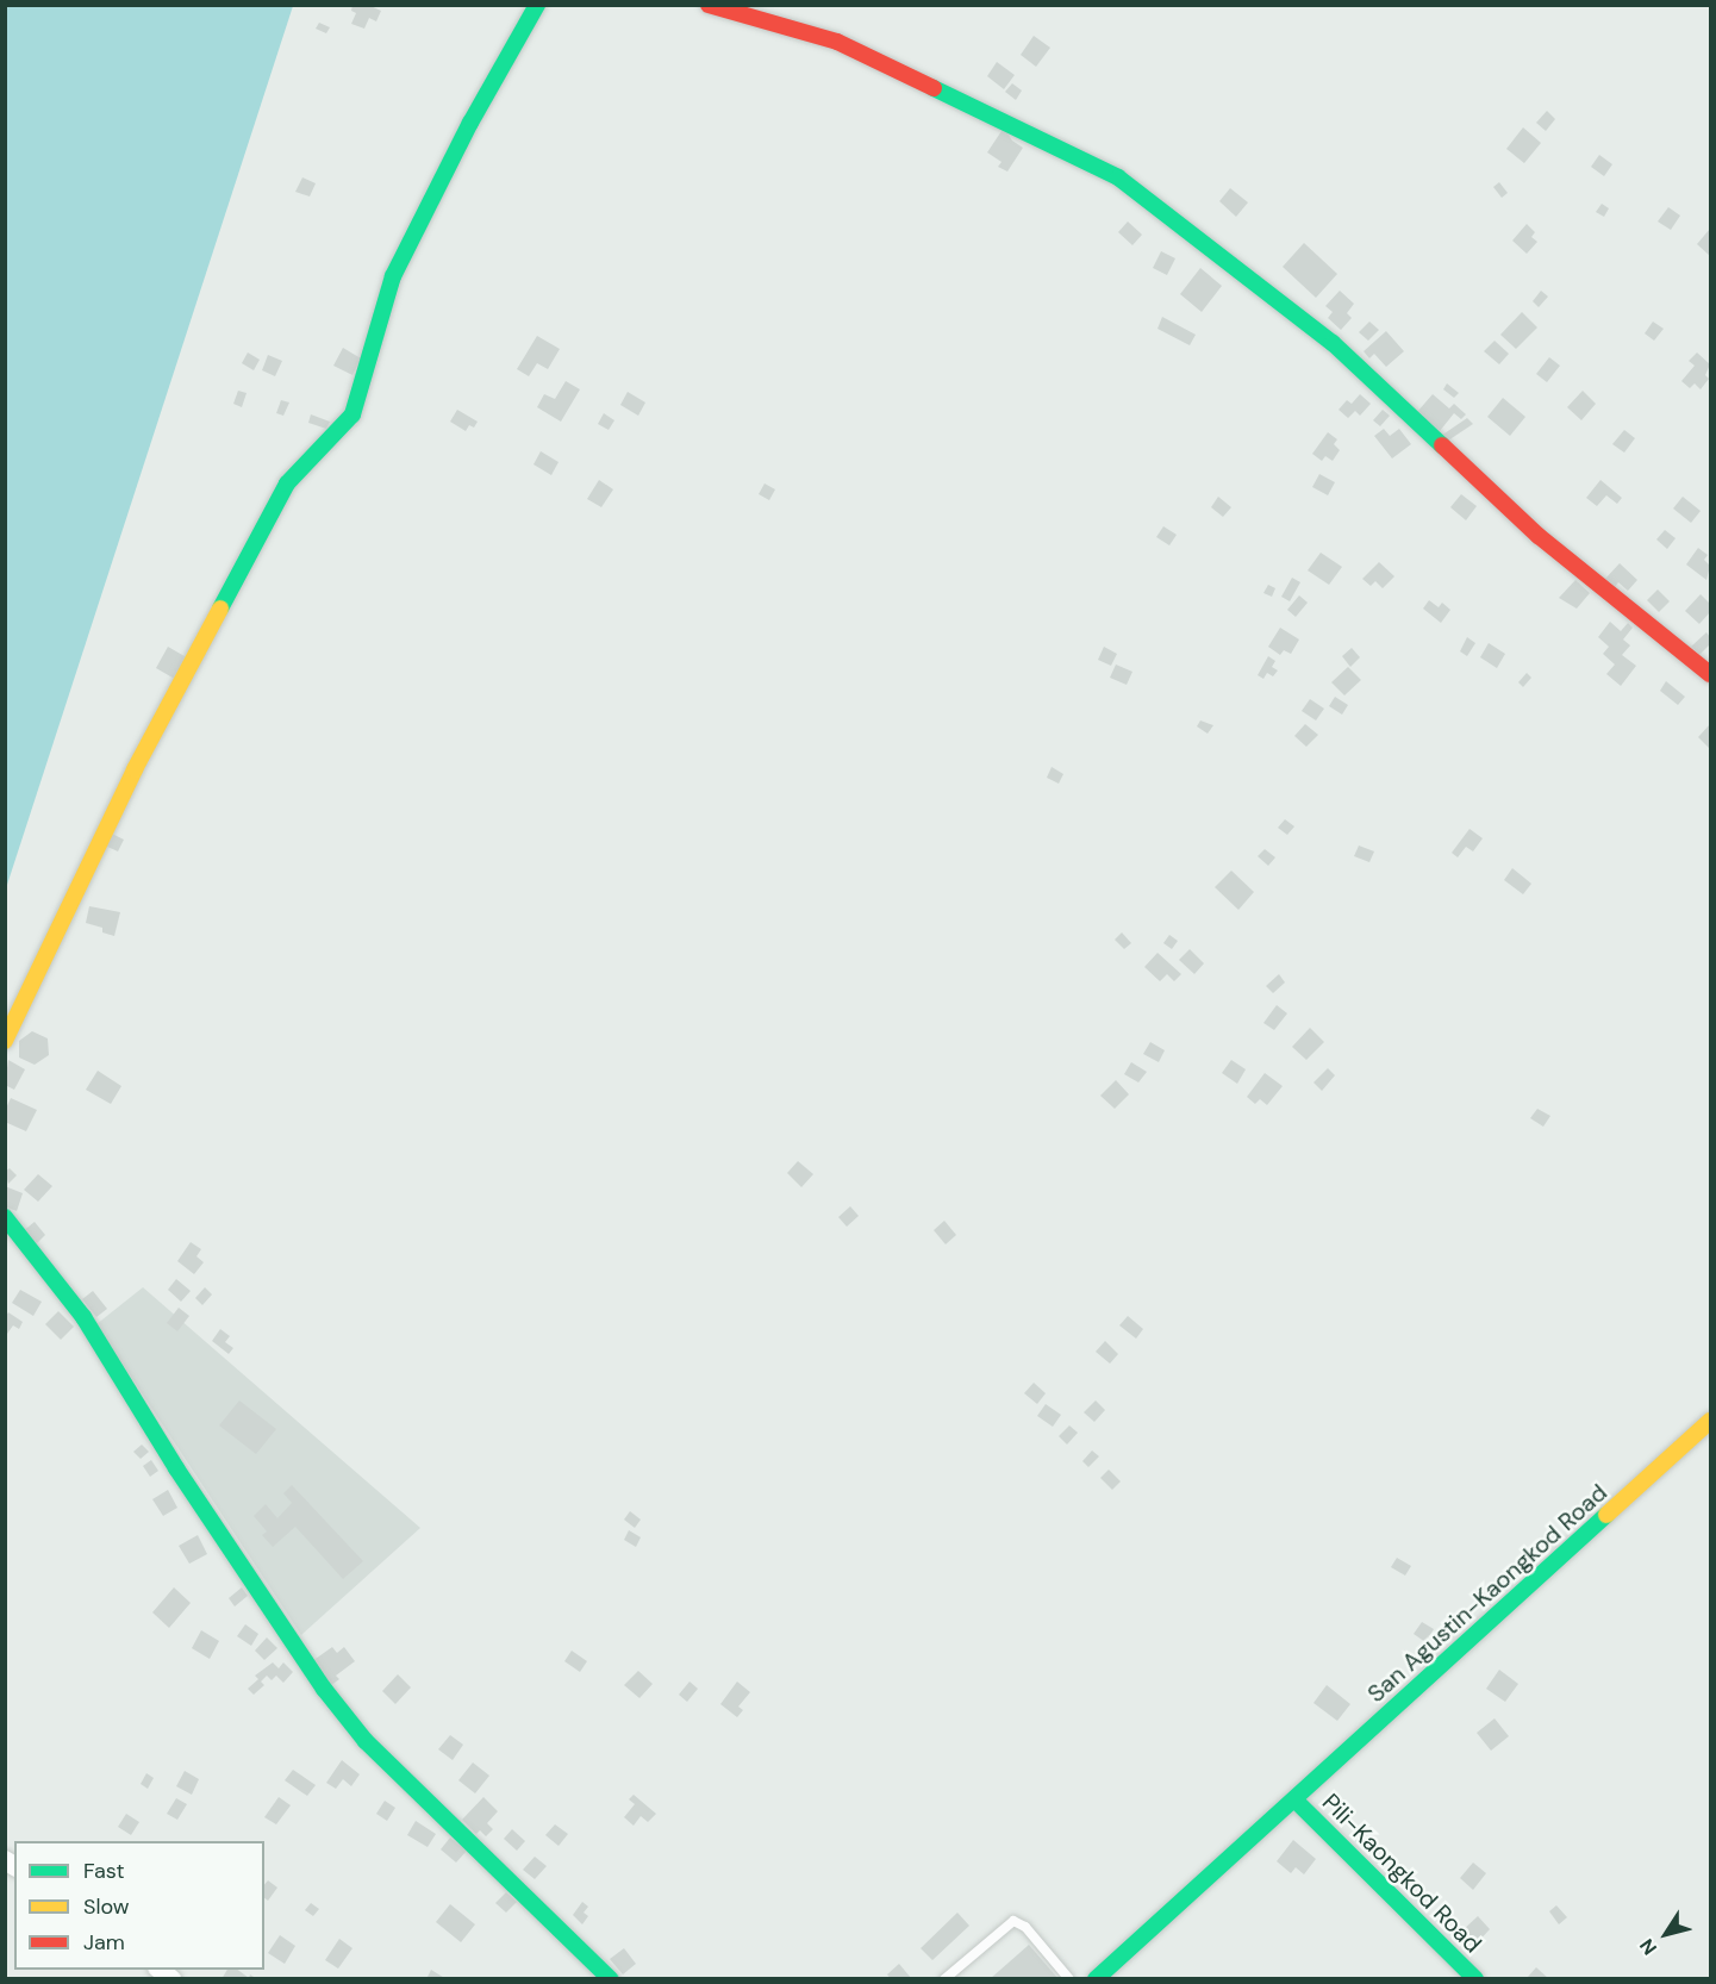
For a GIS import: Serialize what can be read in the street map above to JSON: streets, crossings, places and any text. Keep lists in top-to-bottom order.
{
  "streets": {
    "street": ["San Agustin-Kaongkod Road", "Pili-Kaongkod Road"]
  },
  "crossings": [
    ["San Agustin-Kaongkod Road", "Pili-Kaongkod Road"]
  ],
  "legend": ["Fast", "Slow", "Jam"],
  "north": "bottom left"
}
